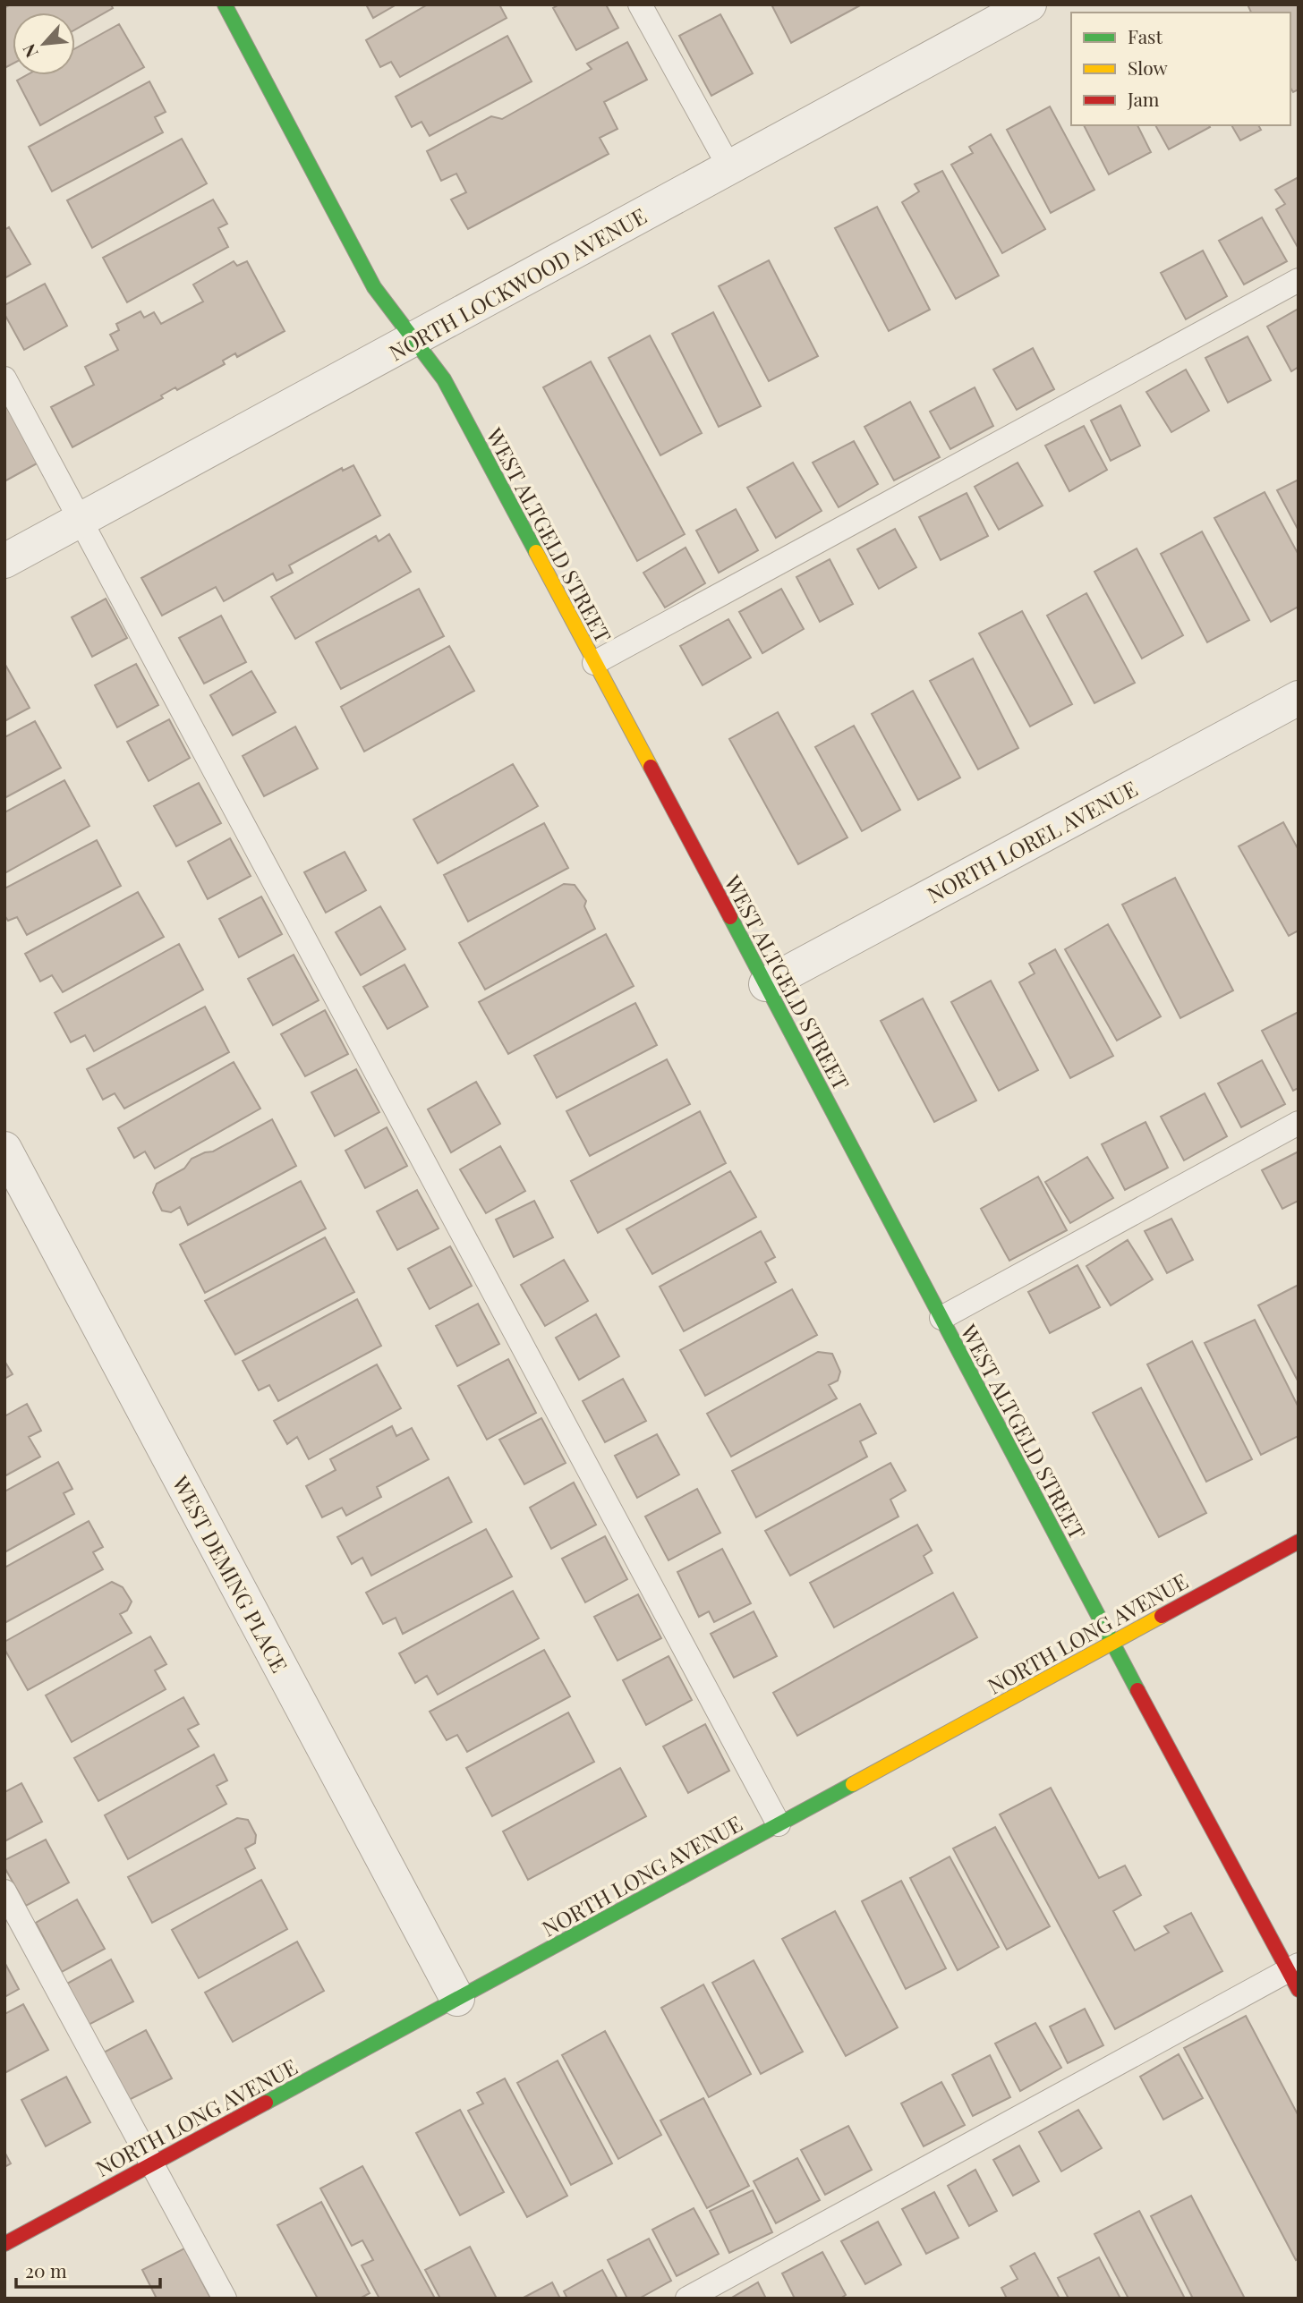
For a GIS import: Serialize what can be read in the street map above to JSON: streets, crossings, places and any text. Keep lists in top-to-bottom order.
{
  "streets": {
    "street": [
      "NORTH LOCKWOOD AVENUE",
      "WEST ALTGELD STREET",
      "NORTH LOREL AVENUE",
      "WEST DEMING PLACE",
      "NORTH LONG AVENUE"
    ]
  },
  "crossings": [
    ["NORTH LOCKWOOD AVENUE", "WEST ALTGELD STREET"],
    ["WEST ALTGELD STREET", "NORTH LOREL AVENUE"],
    ["WEST ALTGELD STREET", "NORTH LONG AVENUE"],
    ["WEST DEMING PLACE", "NORTH LONG AVENUE"]
  ],
  "legend": ["Fast", "Slow", "Jam"],
  "scale_bar": "20 m",
  "north": "bottom left"
}
